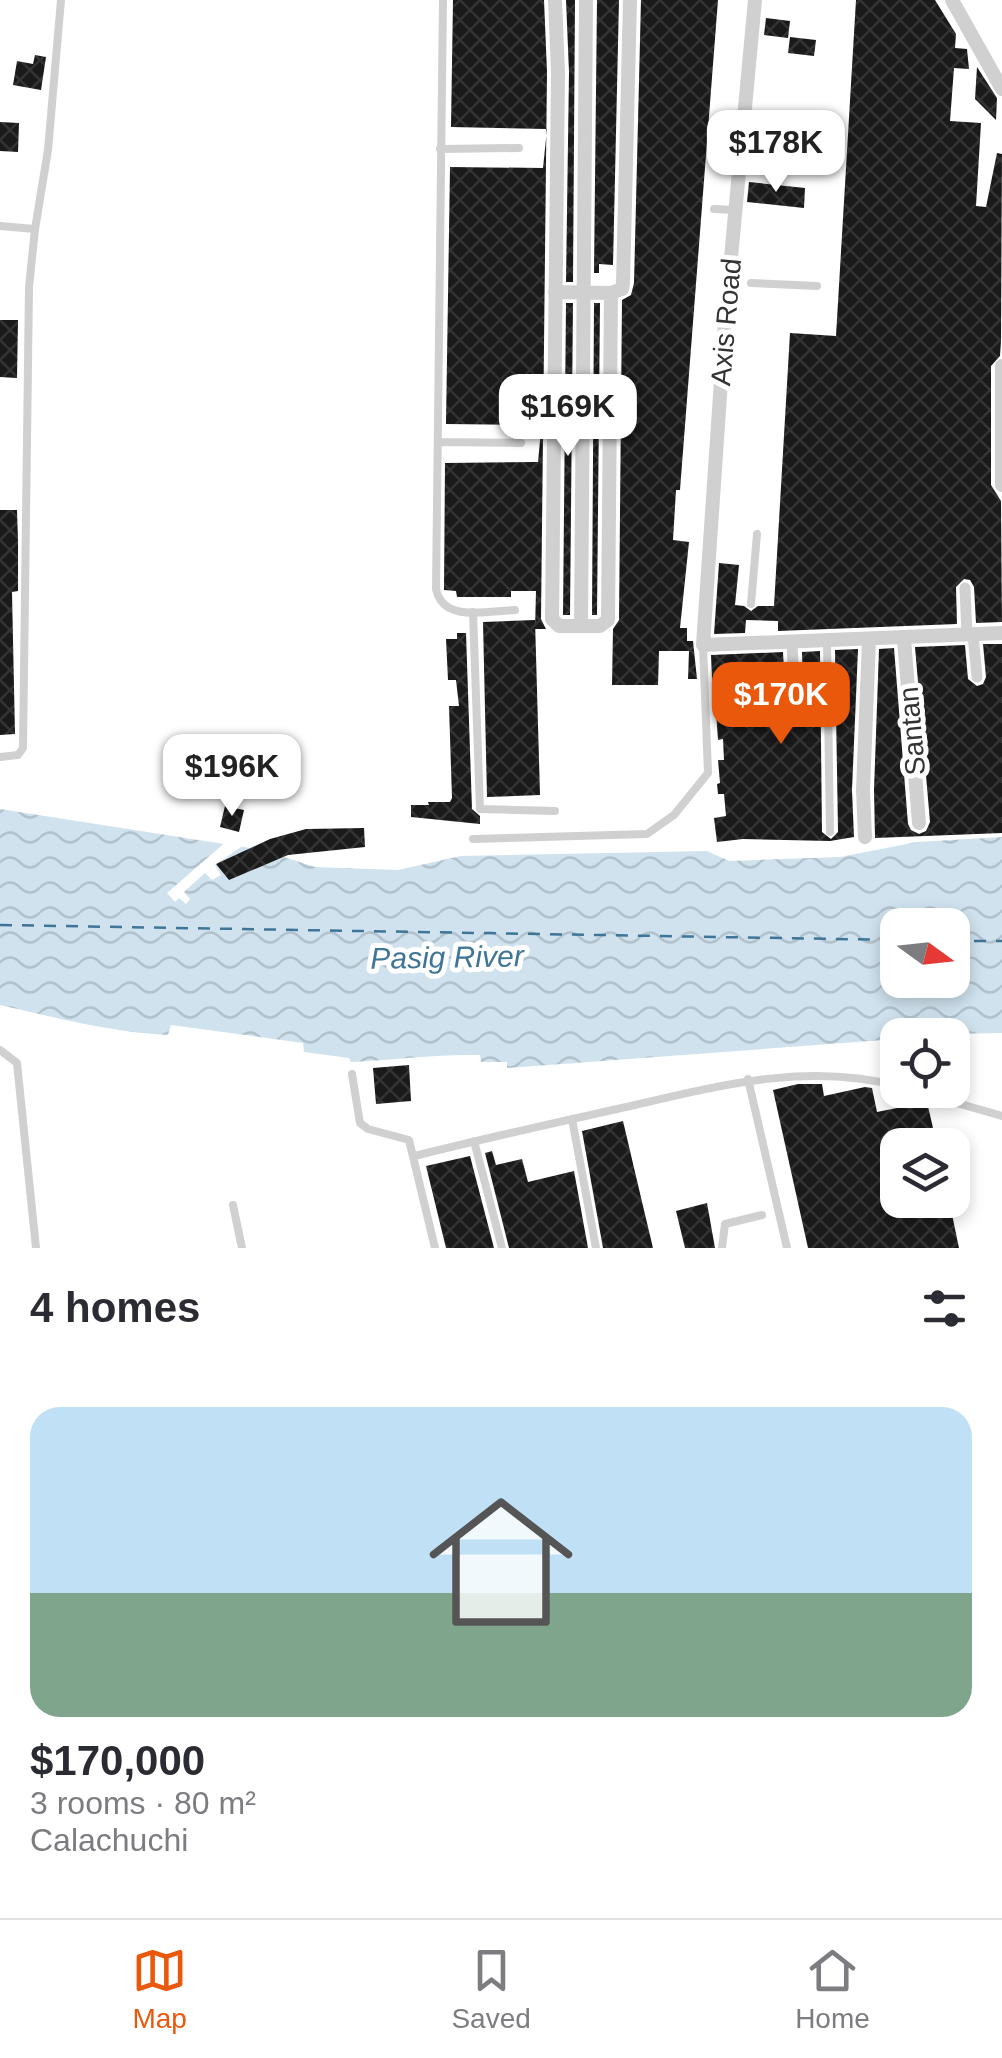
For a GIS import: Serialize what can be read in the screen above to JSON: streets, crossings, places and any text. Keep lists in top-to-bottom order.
{
  "streets": {
    "street": ["Axis Road", "Santan"]
  },
  "water": ["Pasig River"],
  "north": "right",
  "page": {
    "price": [
      "$178K",
      "$169K",
      "$170K",
      "$196K"
    ],
    "heading": "4 homes",
    "list": [
      {
        "name": "$170,000",
        "note": "3 rooms · 80 m² · Calachuchi"
      }
    ],
    "tabs": ["Map", "Saved", "Home"]
  }
}
